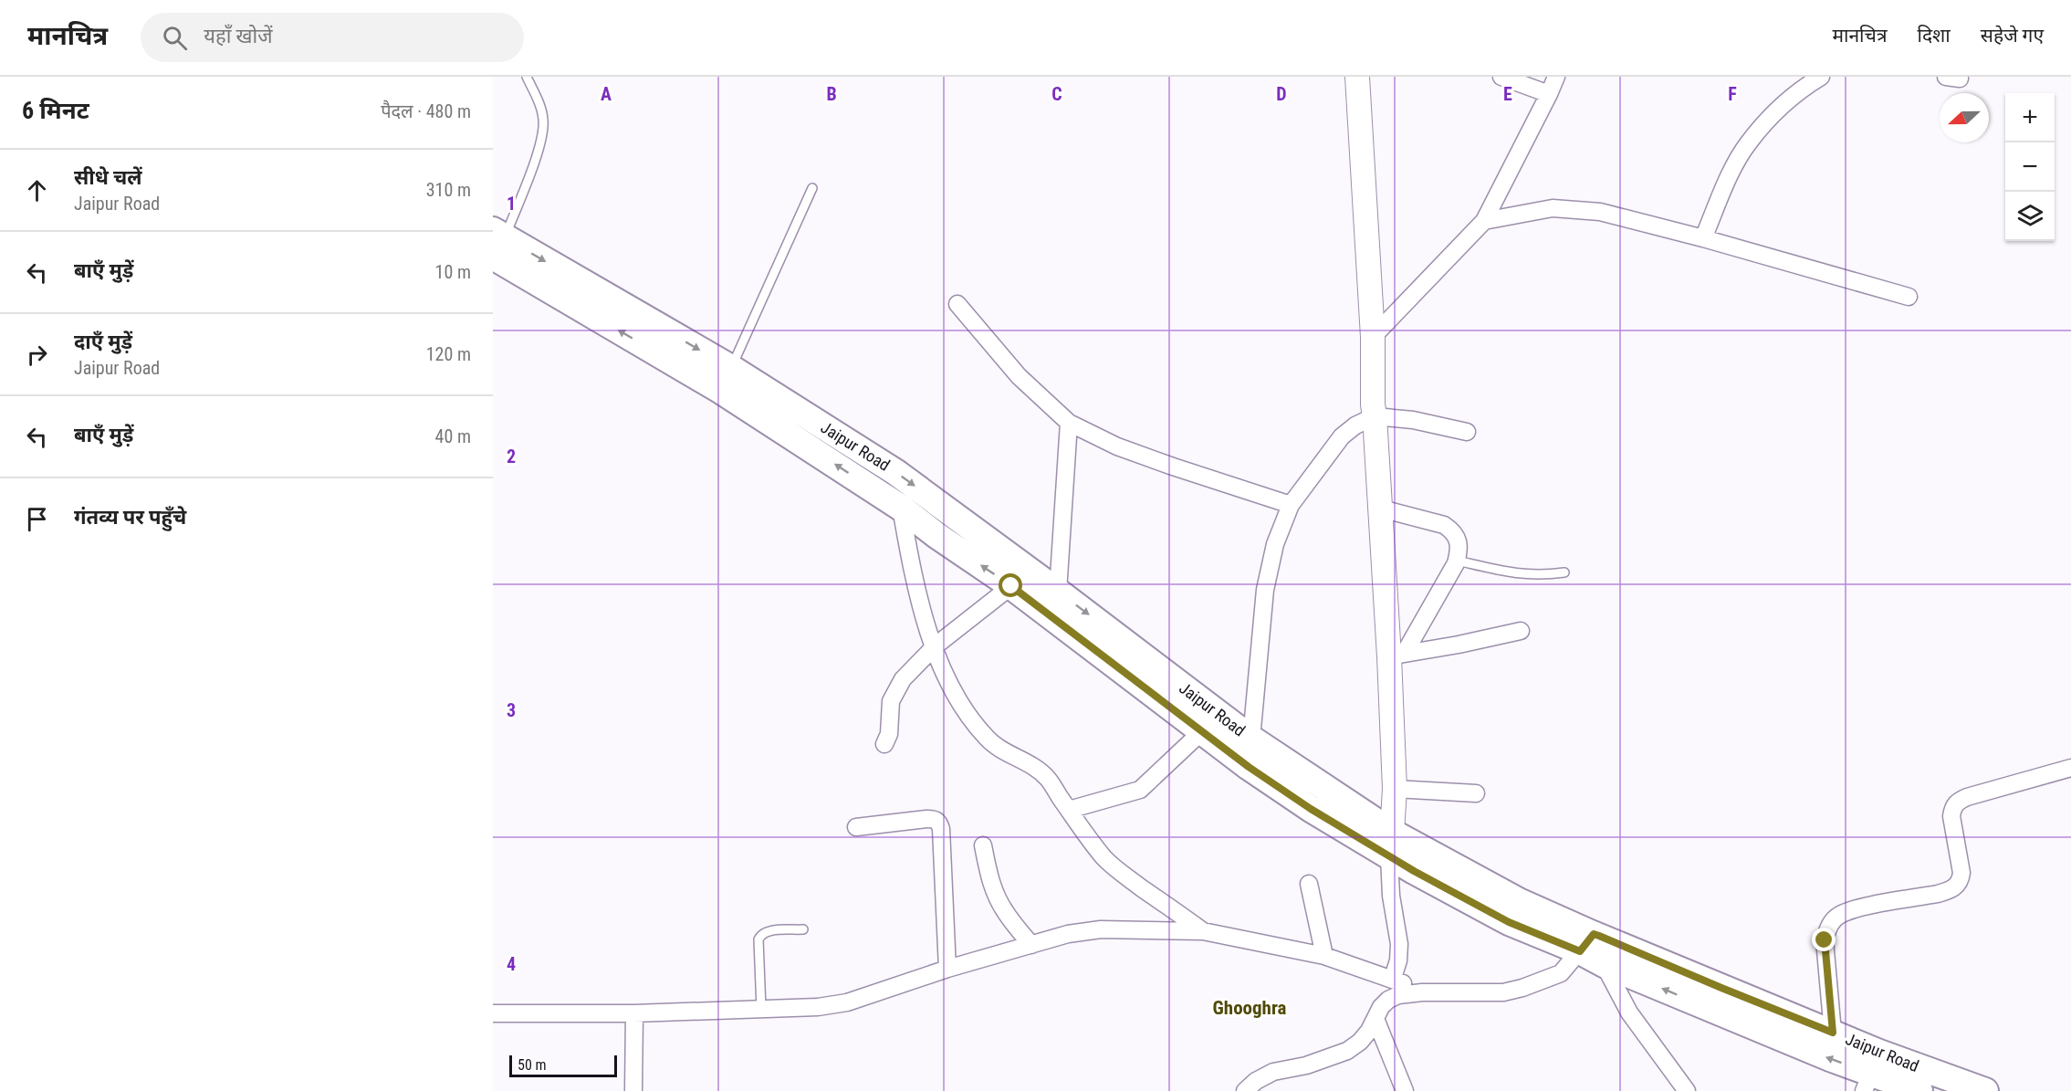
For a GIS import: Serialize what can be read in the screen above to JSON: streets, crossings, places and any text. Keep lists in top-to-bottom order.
{
  "streets": {
    "main road": ["Jaipur Road"]
  },
  "districts": ["Ghooghra"],
  "scale_bar": "50 m",
  "north": "left",
  "page": {
    "header": "मानचित्र",
    "search": "यहाँ खोजें",
    "nav": ["मानचित्र", "दिशा", "सहेजे गए"],
    "heading": ["6 मिनट", "पैदल · 480 m"],
    "map_buttons": ["+", "−"],
    "list": [
      ["सीधे चलें", "Jaipur Road", "310 m"],
      ["बाएँ मुड़ें", "10 m"],
      ["दाएँ मुड़ें", "Jaipur Road", "120 m"],
      ["बाएँ मुड़ें", "40 m"],
      "गंतव्य पर पहुँचे"
    ],
    "scale": "50 m"
  },
  "grid": {
    "columns": [
      "A",
      "B",
      "C",
      "D",
      "E",
      "F"
    ],
    "rows": [
      "1",
      "2",
      "3",
      "4"
    ]
  }
}
